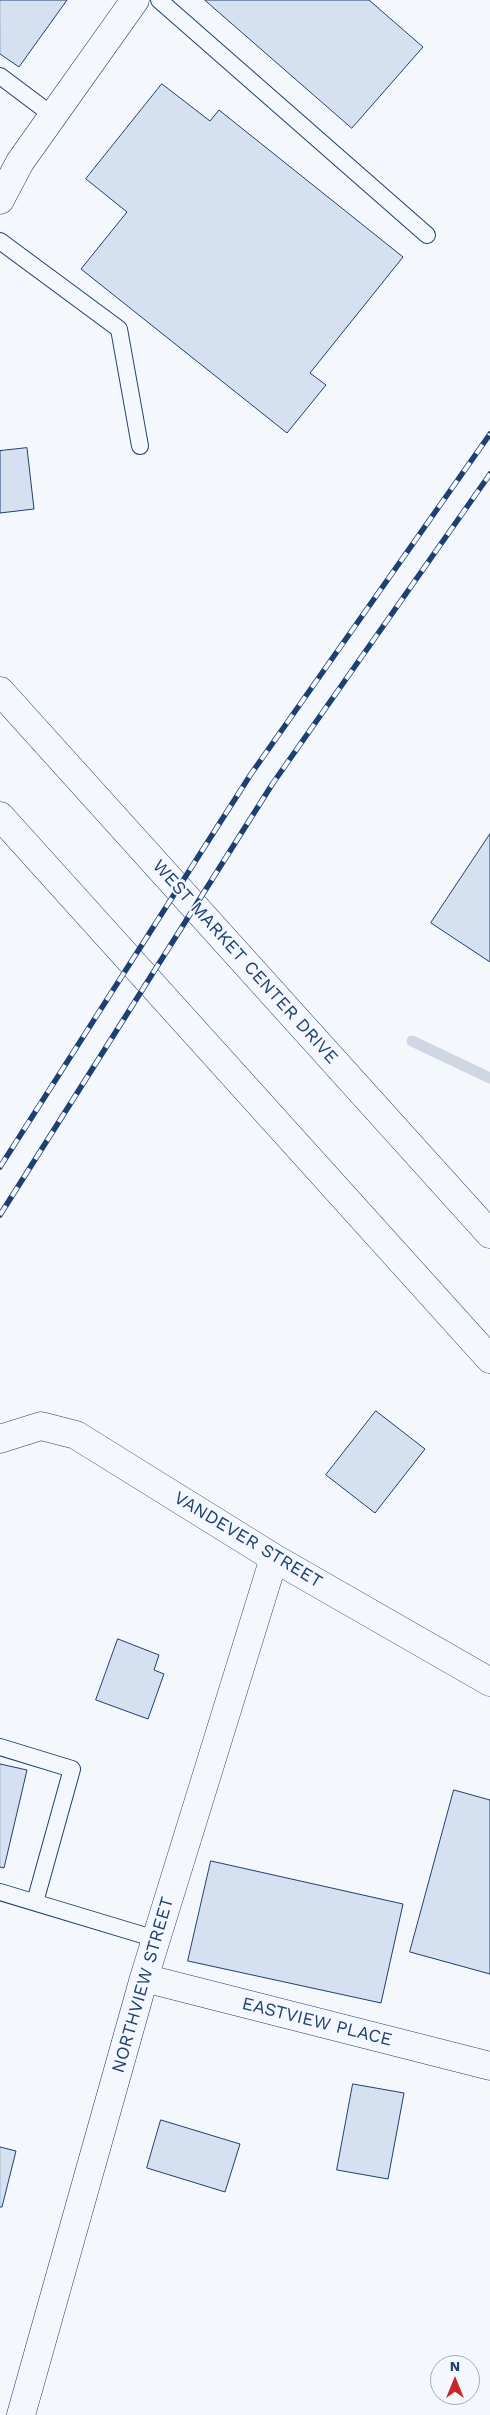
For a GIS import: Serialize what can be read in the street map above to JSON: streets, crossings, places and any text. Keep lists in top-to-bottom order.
{
  "streets": {
    "street": [
      "WEST MARKET CENTER DRIVE",
      "VANDEVER STREET",
      "NORTHVIEW STREET",
      "EASTVIEW PLACE"
    ]
  },
  "crossings": [
    ["VANDEVER STREET", "NORTHVIEW STREET"],
    ["NORTHVIEW STREET", "EASTVIEW PLACE"]
  ],
  "north": "top"
}
